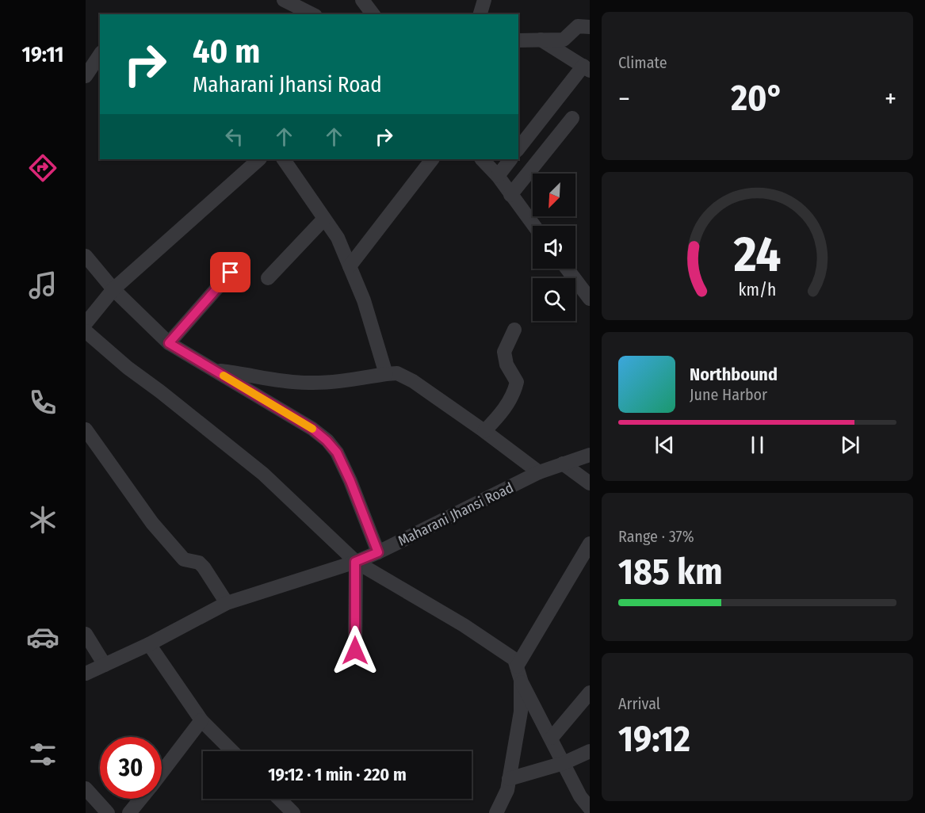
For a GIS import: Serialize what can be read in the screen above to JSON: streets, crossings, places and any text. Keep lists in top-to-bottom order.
{
  "streets": {
    "street": ["Maharani Jhansi Road"]
  },
  "north": "bottom left",
  "page": {
    "tabs": "19:11",
    "tile": [
      "Climate",
      ["Range · 37%", "185 km"],
      ["Arrival", "19:12"]
    ],
    "turn": ["40 m", "Maharani Jhansi Road"],
    "heat": ["−", "20°", "+"],
    "song": ["Northbound", "June Harbor"],
    "limit": "30",
    "trip": "19:12 · 1 min · 220 m",
    "gauge": ["24", "km/h"]
  }
}
